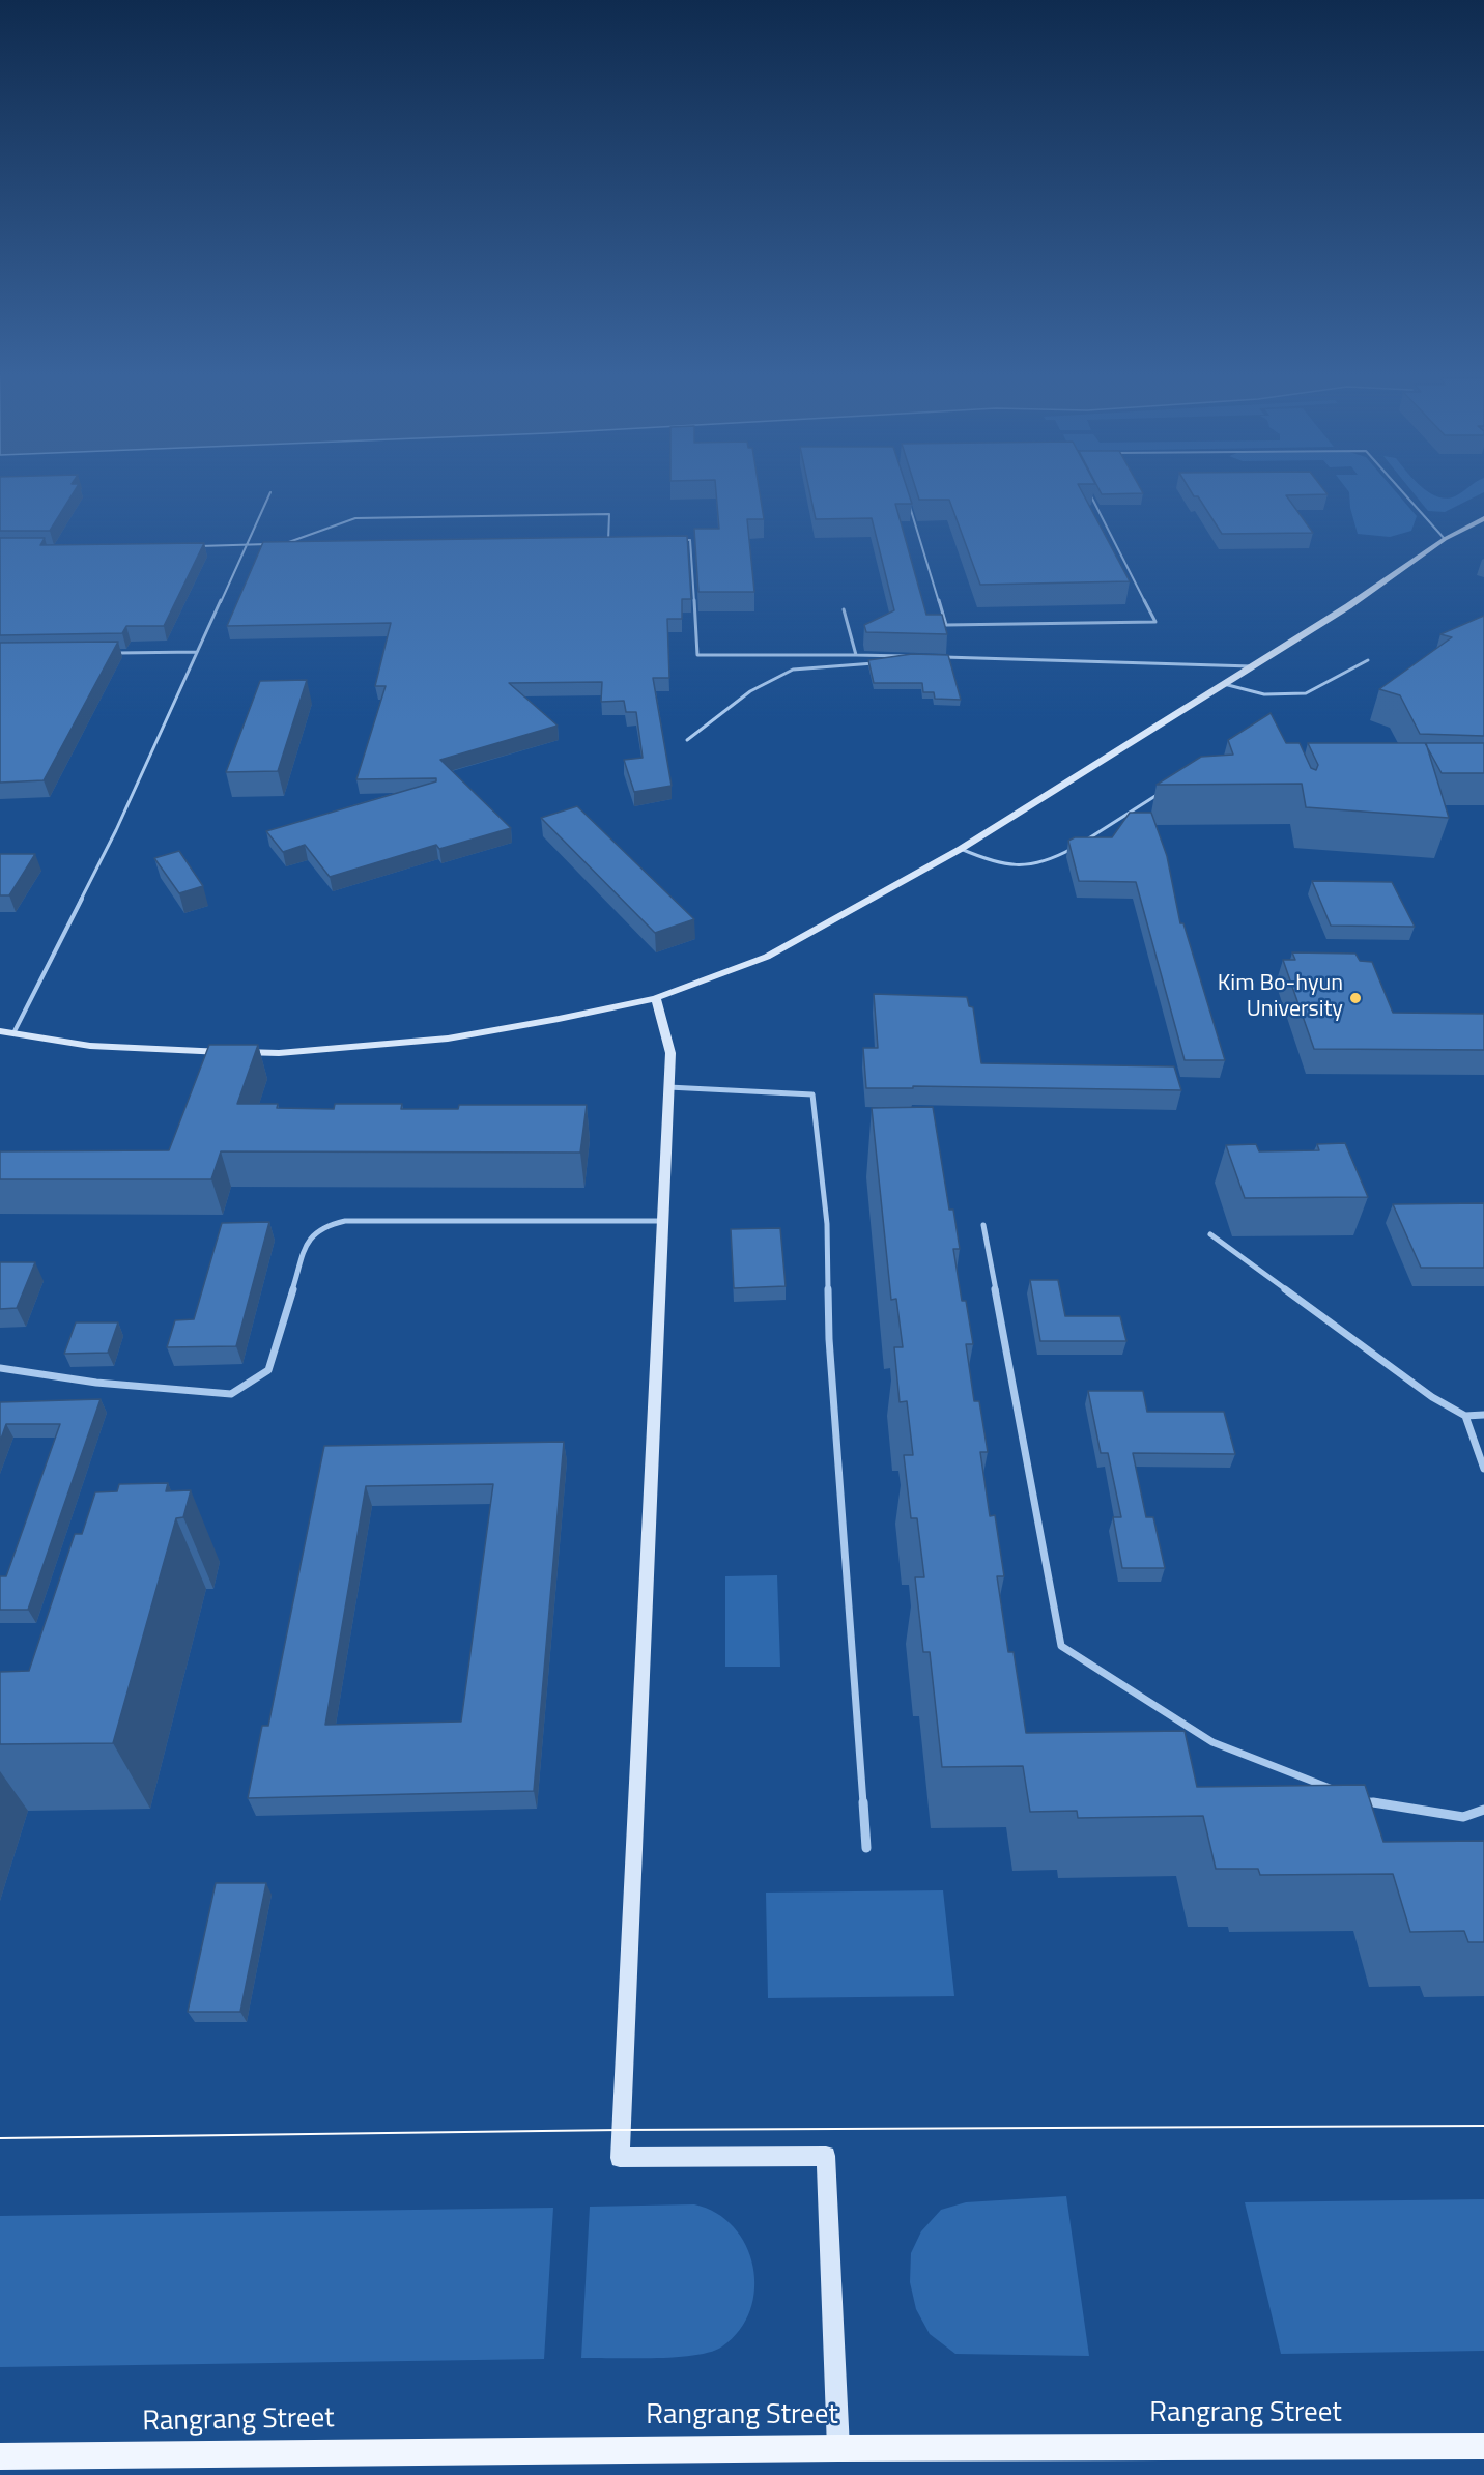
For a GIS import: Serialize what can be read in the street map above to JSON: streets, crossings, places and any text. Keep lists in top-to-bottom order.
{
  "streets": {
    "main road": ["Rangrang Street"]
  },
  "places": ["Kim Bo-hyun University"]
}
